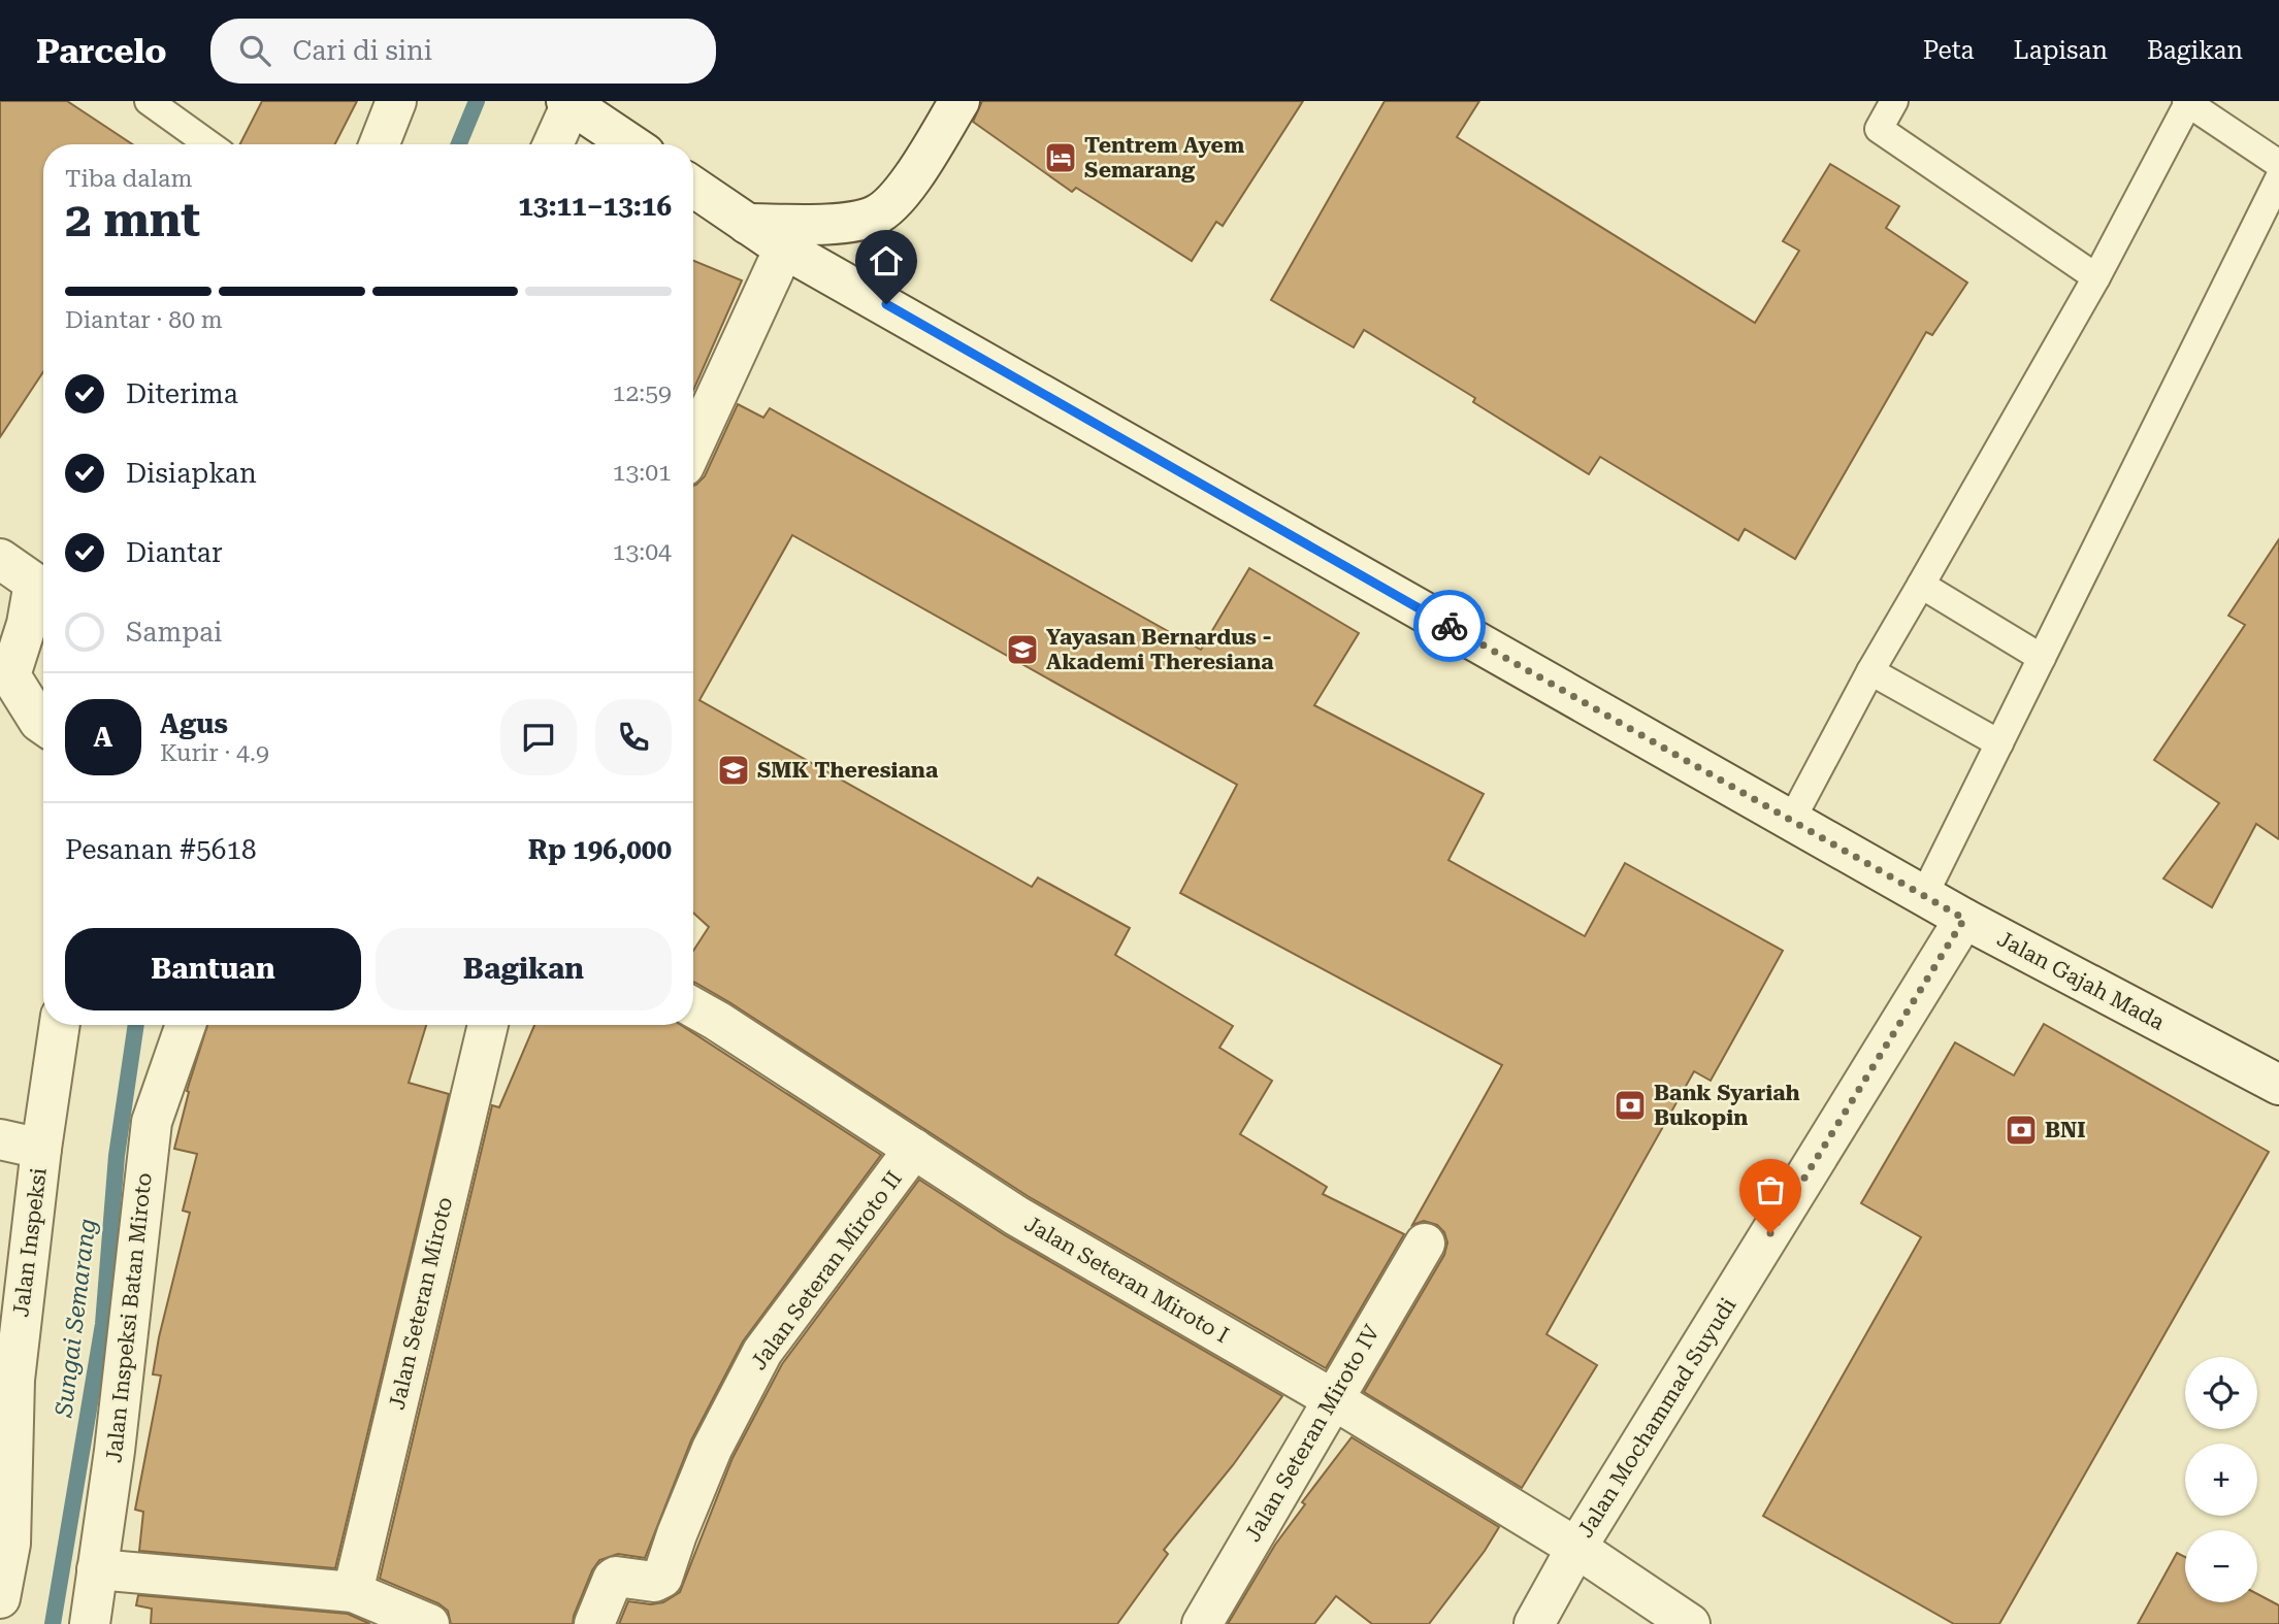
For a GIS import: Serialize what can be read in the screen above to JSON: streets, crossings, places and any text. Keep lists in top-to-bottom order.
{
  "streets": {
    "street": [
      "Jalan Gajah Mada",
      "Jalan Inspeksi",
      "Jalan Seteran Miroto II",
      "Jalan Seteran Miroto I",
      "Jalan Seteran Miroto",
      "Jalan Inspeksi Batan Miroto",
      "Jalan Mochammad Suyudi",
      "Jalan Seteran Miroto IV"
    ]
  },
  "crossings": [
    ["Jalan Gajah Mada", "Jalan Mochammad Suyudi"],
    ["Jalan Seteran Miroto II", "Jalan Seteran Miroto I"],
    ["Jalan Seteran Miroto I", "Jalan Mochammad Suyudi"],
    ["Jalan Seteran Miroto I", "Jalan Seteran Miroto IV"]
  ],
  "water": ["Sungai Semarang"],
  "places": {
    "hotel": ["Tentrem Ayem Semarang"],
    "school or university": ["Yayasan Bernardus - Akademi Theresiana", "SMK Theresiana"],
    "bank": ["Bank Syariah Bukopin", "BNI"]
  },
  "page": {
    "header": "Parcelo",
    "search": "Cari di sini",
    "nav": ["Peta", "Lapisan", "Bagikan"],
    "heading": ["2 mnt", "Tiba dalam", "13:11–13:16"],
    "panel": [
      "Agus",
      "Kurir · 4.9",
      "Pesanan #5618",
      "Rp 196,000"
    ],
    "bar": "Diantar · 80 m",
    "list": [
      ["Diterima", "12:59"],
      ["Disiapkan", "13:01"],
      ["Diantar", "13:04"],
      "Sampai"
    ],
    "round": "A",
    "buttons": ["Bantuan", "Bagikan"],
    "map_buttons": ["+", "−"]
  }
}
